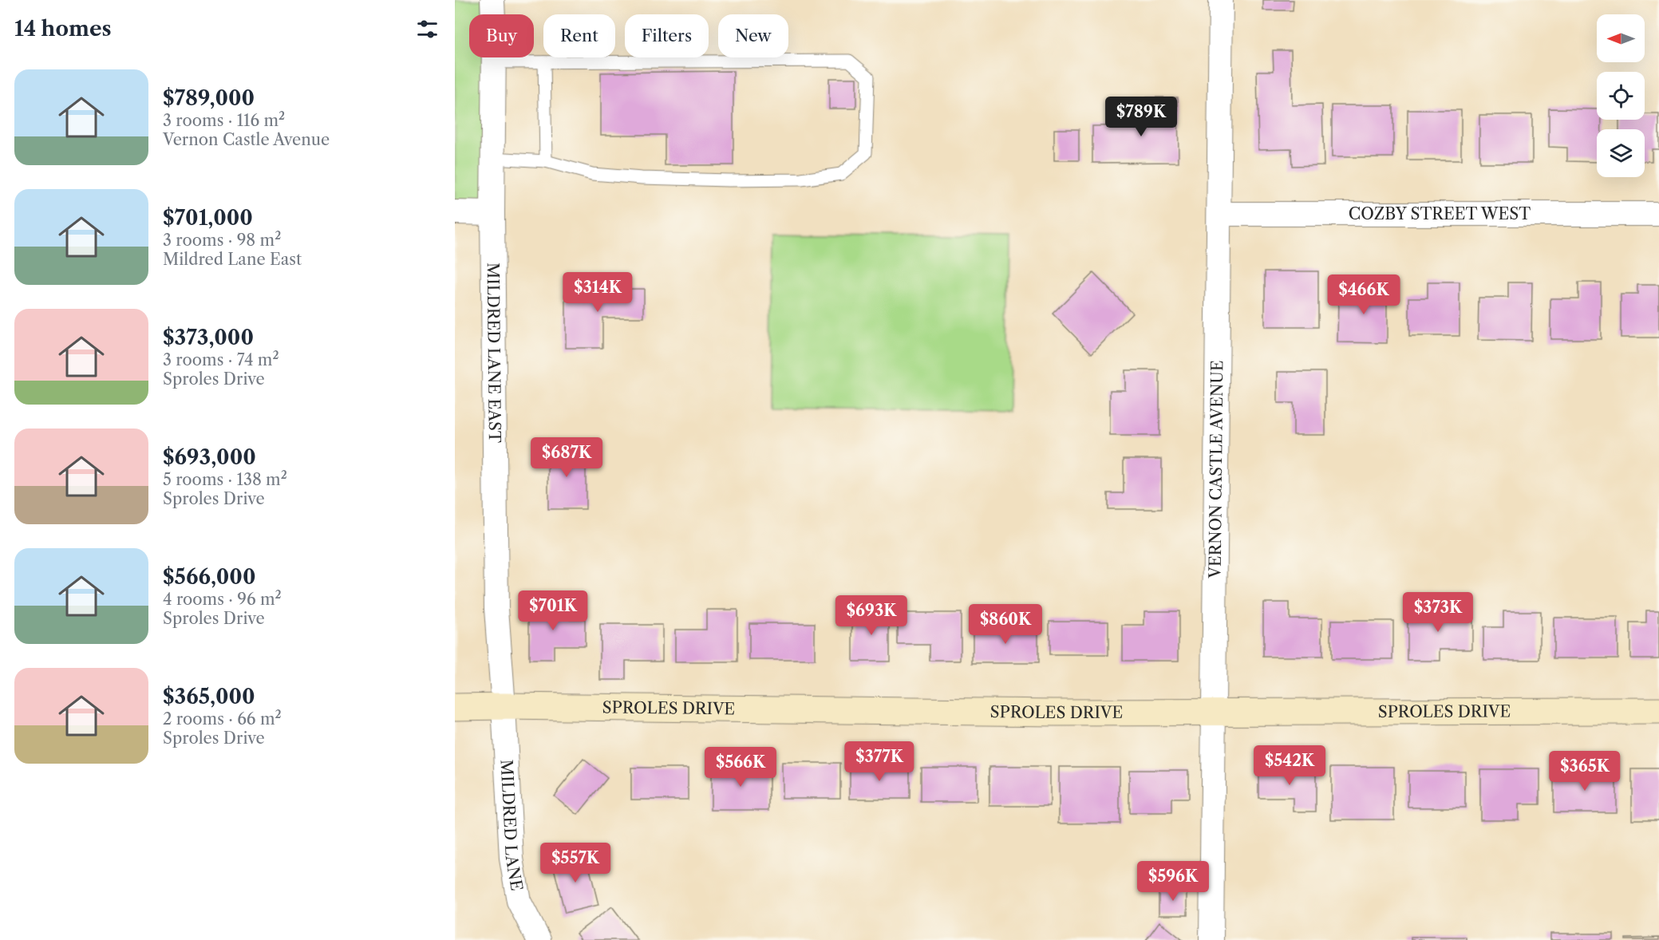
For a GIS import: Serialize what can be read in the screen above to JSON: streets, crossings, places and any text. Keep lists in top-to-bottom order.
{
  "streets": {
    "street": [
      "COZBY STREET WEST",
      "MILDRED LANE EAST",
      "VERNON CASTLE AVENUE",
      "SPROLES DRIVE",
      "MILDRED LANE"
    ]
  },
  "crossings": [
    ["COZBY STREET WEST", "VERNON CASTLE AVENUE"],
    ["MILDRED LANE EAST", "SPROLES DRIVE"],
    ["MILDRED LANE EAST", "MILDRED LANE"],
    ["VERNON CASTLE AVENUE", "SPROLES DRIVE"],
    ["SPROLES DRIVE", "MILDRED LANE"]
  ],
  "north": "left",
  "page": {
    "heading": "14 homes",
    "chip": [
      "Buy",
      "Rent",
      "Filters",
      "New"
    ],
    "list": [
      {
        "name": "$789,000",
        "note": "3 rooms · 116 m² · Vernon Castle Avenue"
      },
      {
        "name": "$701,000",
        "note": "3 rooms · 98 m² · Mildred Lane East"
      },
      {
        "name": "$373,000",
        "note": "3 rooms · 74 m² · Sproles Drive"
      },
      {
        "name": "$693,000",
        "note": "5 rooms · 138 m² · Sproles Drive"
      },
      {
        "name": "$566,000",
        "note": "4 rooms · 96 m² · Sproles Drive"
      },
      {
        "name": "$365,000",
        "note": "2 rooms · 66 m² · Sproles Drive"
      }
    ],
    "price": [
      "$789K",
      "$314K",
      "$466K",
      "$687K",
      "$701K",
      "$373K",
      "$693K",
      "$860K",
      "$377K",
      "$542K",
      "$566K",
      "$365K",
      "$557K",
      "$596K"
    ]
  }
}
